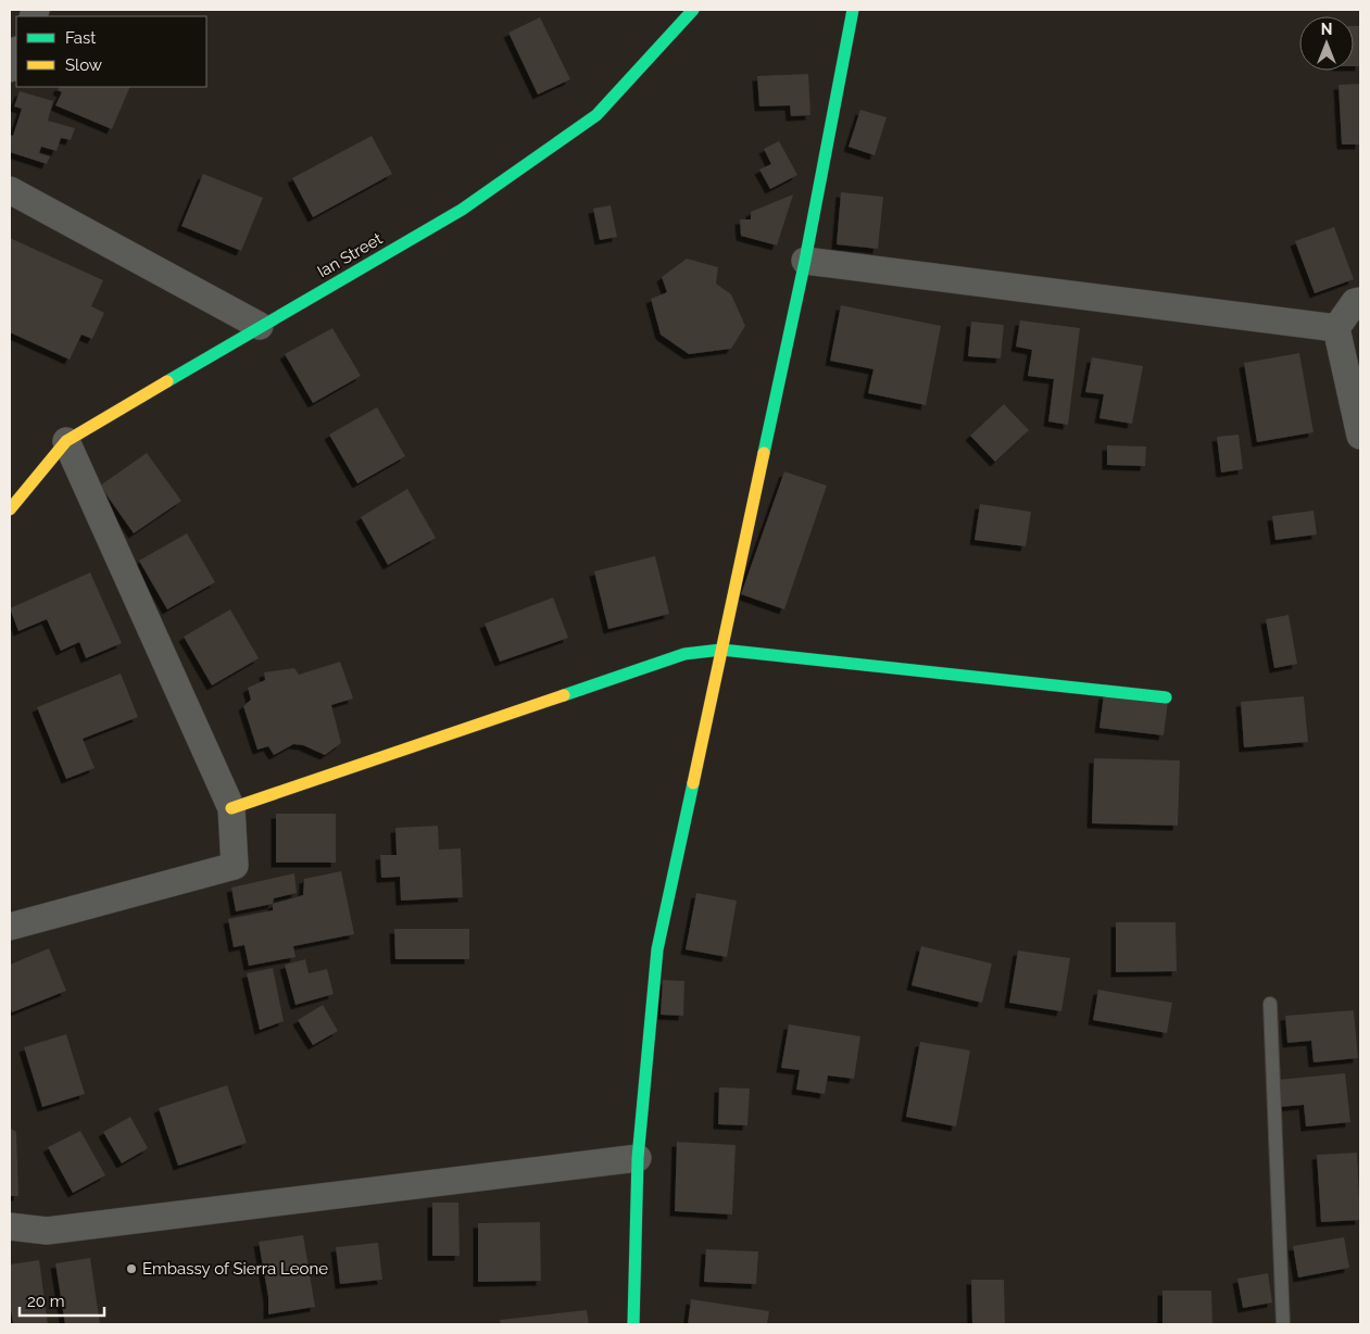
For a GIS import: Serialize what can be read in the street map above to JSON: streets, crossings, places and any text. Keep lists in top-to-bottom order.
{
  "streets": {
    "street": ["Ian Street"]
  },
  "places": ["Embassy of Sierra Leone"],
  "legend": ["Fast", "Slow"],
  "scale_bar": "20 m",
  "north": "top"
}
